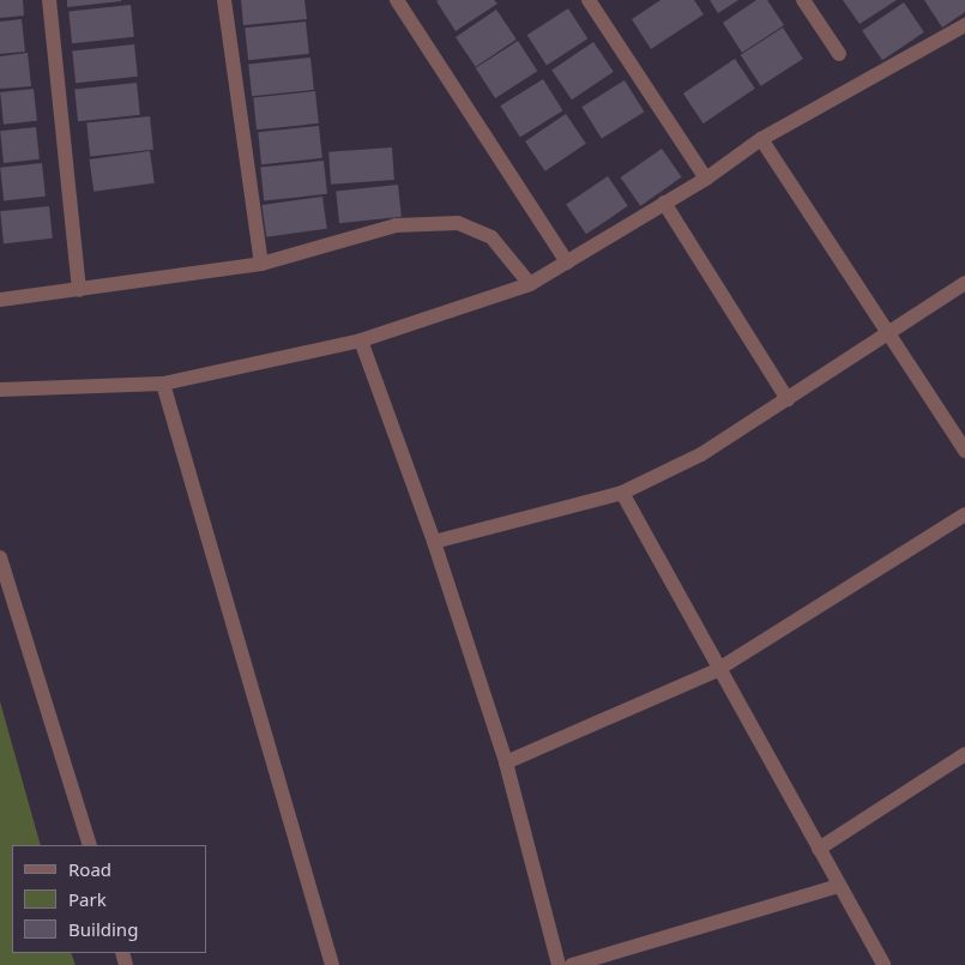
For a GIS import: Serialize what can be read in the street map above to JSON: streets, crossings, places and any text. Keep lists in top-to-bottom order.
{
  "legend": ["Road", "Park", "Building"]
}
